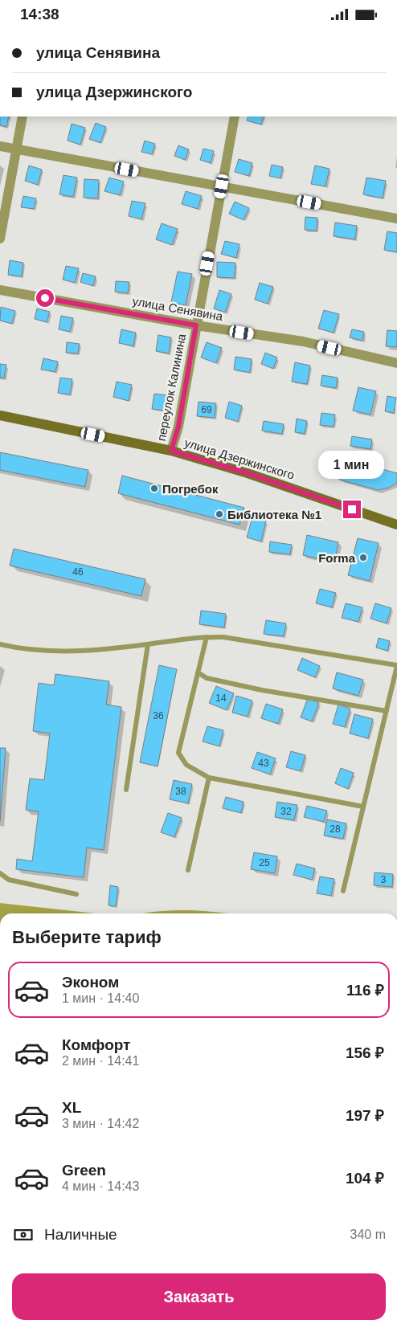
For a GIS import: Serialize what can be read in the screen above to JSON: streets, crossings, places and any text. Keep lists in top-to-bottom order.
{
  "streets": {
    "main road": ["улица Дзержинского"],
    "street": ["улица Сенявина", "переулок Калинина"]
  },
  "crossings": [
    ["улица Сенявина", "переулок Калинина"],
    ["переулок Калинина", "улица Дзержинского"]
  ],
  "places": ["Погребок", "Библиотека №1", "Forma"],
  "house_numbers": [
    "69",
    "46",
    "14",
    "36",
    "43",
    "38",
    "32",
    "28",
    "25",
    "3"
  ],
  "page": {
    "status": "14:38",
    "banner": ["улица Сенявина", "улица Дзержинского"],
    "bubble": "1 мин",
    "heading": "Выберите тариф",
    "list": [
      {
        "name": "Эконом",
        "note": "1 мин · 14:40",
        "value": "116 ₽"
      },
      {
        "name": "Комфорт",
        "note": "2 мин · 14:41",
        "value": "156 ₽"
      },
      {
        "name": "XL",
        "note": "3 мин · 14:42",
        "value": "197 ₽"
      },
      {
        "name": "Green",
        "note": "4 мин · 14:43",
        "value": "104 ₽"
      }
    ],
    "pay": ["Наличные", "340 m"],
    "buttons": "Заказать"
  }
}
